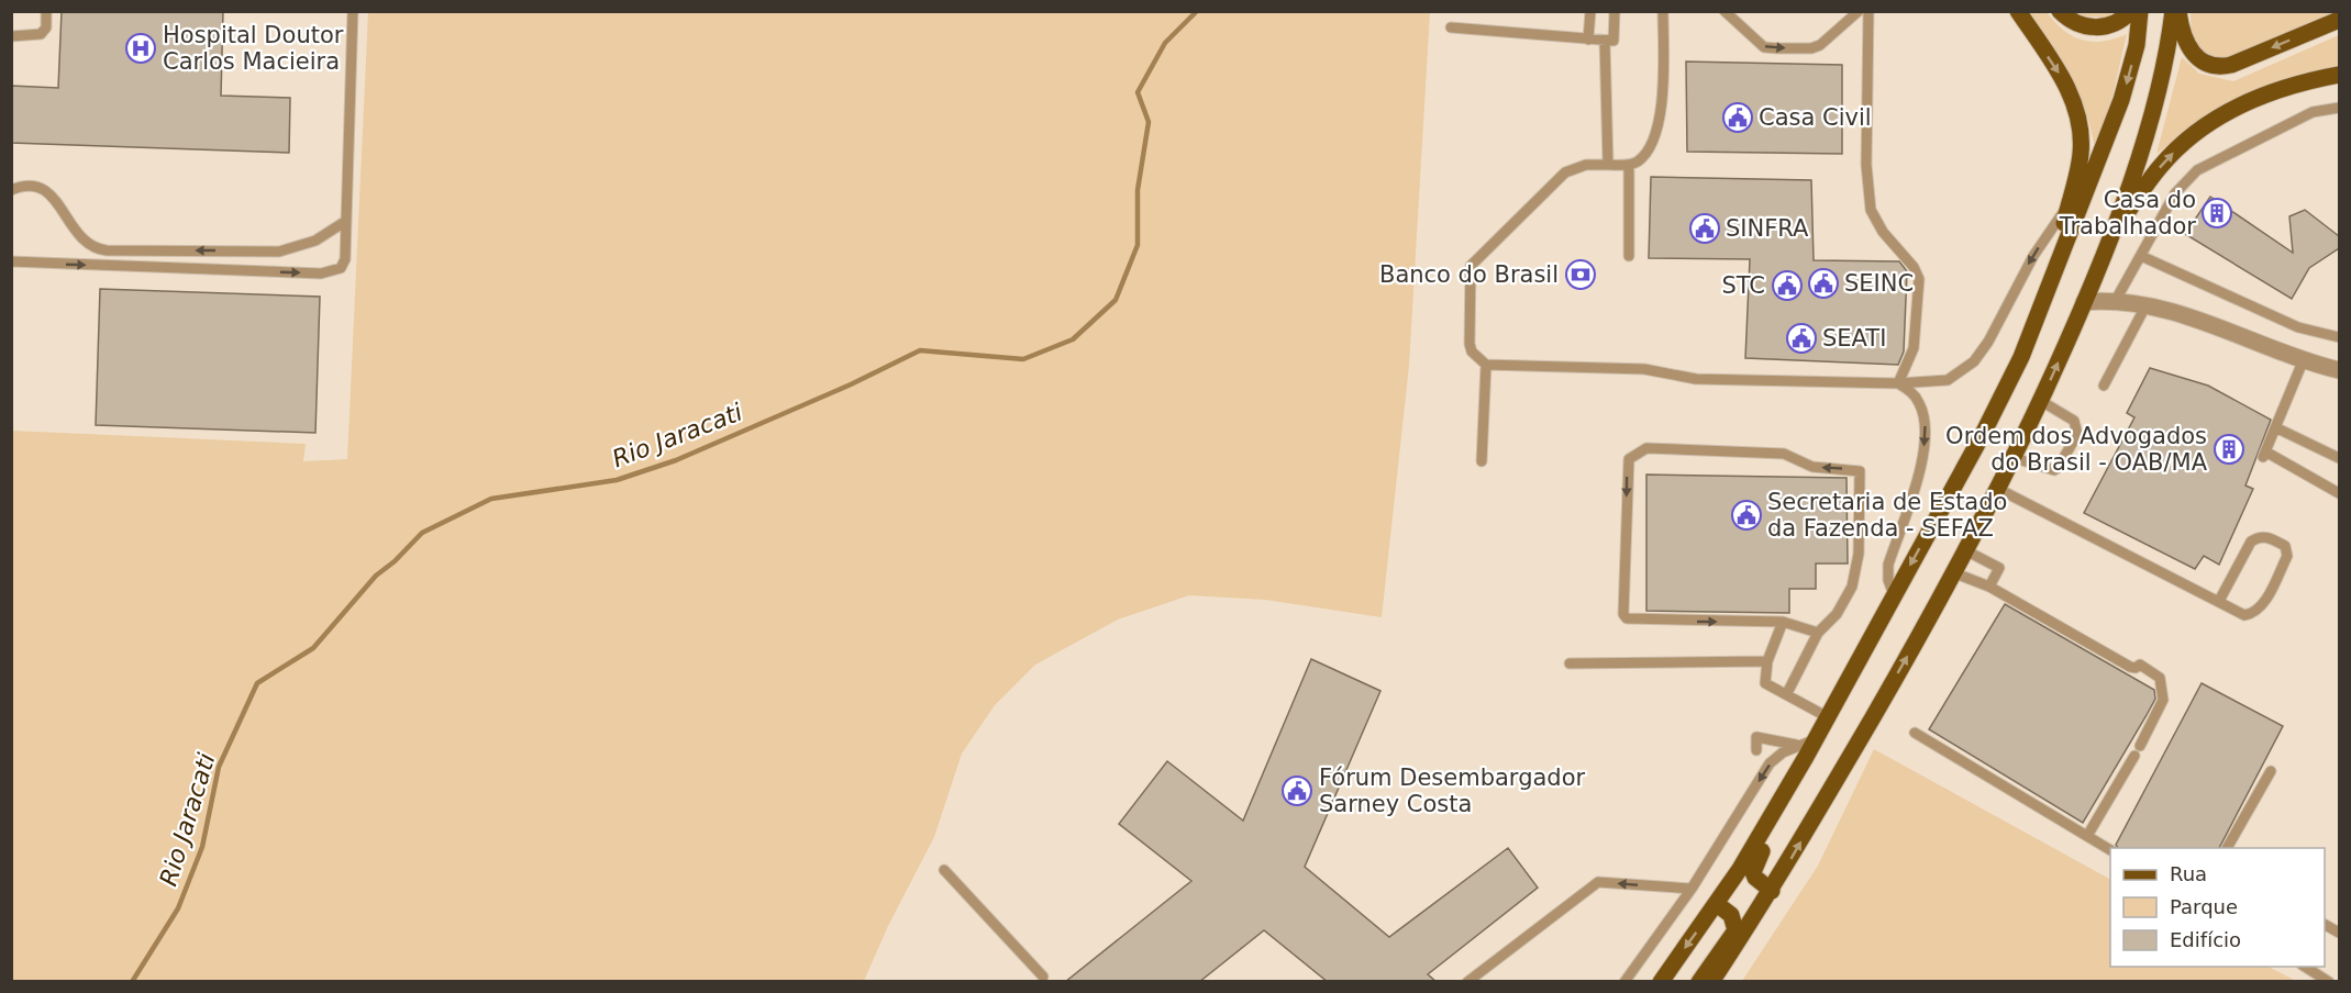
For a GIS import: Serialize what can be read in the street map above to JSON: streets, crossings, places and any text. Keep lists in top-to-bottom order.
{
  "water": ["Rio Jaracati"],
  "places": {
    "hospital": ["Hospital Doutor Carlos Macieira"],
    "public building": [
      "Casa Civil",
      "SINFRA",
      "SEINC",
      "STC",
      "SEATI",
      "Secretaria de Estado da Fazenda - SEFAZ",
      "Fórum Desembargador Sarney Costa"
    ],
    "building": ["Casa do Trabalhador", "Ordem dos Advogados do Brasil - OAB/MA"],
    "bank": ["Banco do Brasil"]
  },
  "legend": ["Rua", "Parque", "Edifício"]
}
